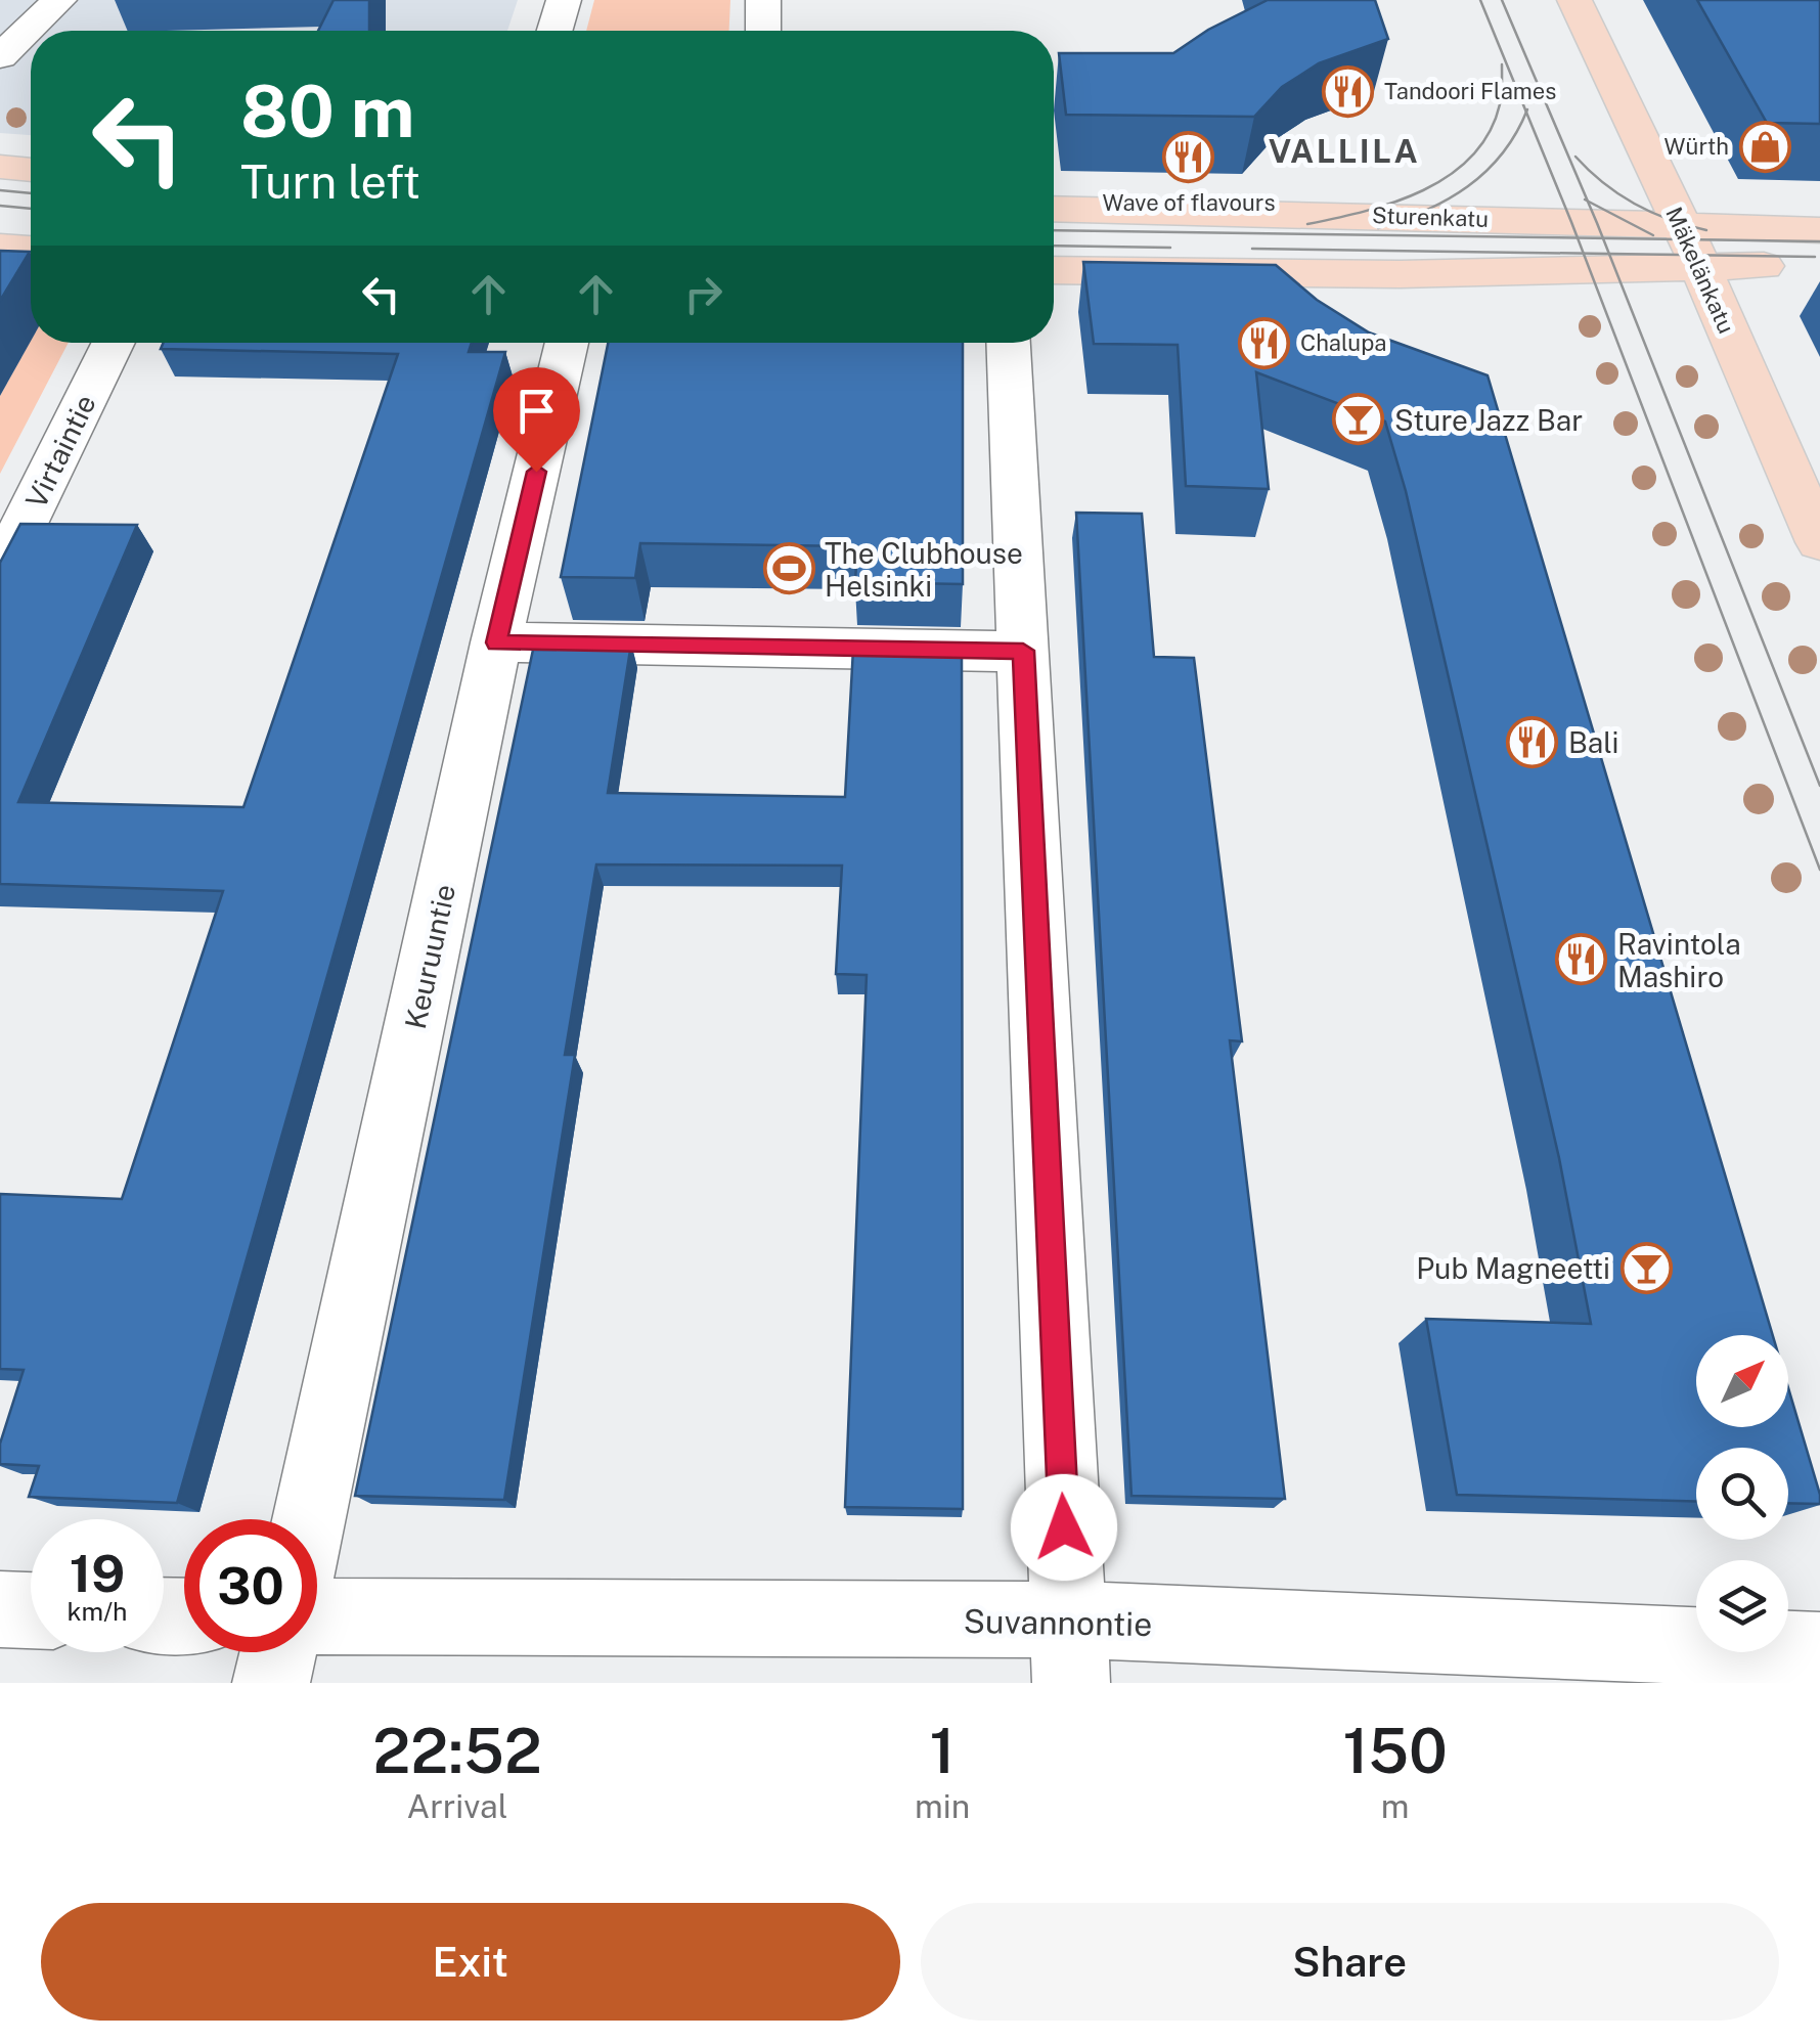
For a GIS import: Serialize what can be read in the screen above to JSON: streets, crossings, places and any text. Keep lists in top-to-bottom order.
{
  "streets": {
    "main road": ["Sturenkatu", "Mäkelänkatu"],
    "street": ["Virtaintie", "Keuruuntie", "Suvannontie"]
  },
  "crossings": [
    ["Sturenkatu", "Mäkelänkatu"]
  ],
  "districts": ["VALLILA"],
  "places": {
    "restaurant": [
      "Tandoori Flames",
      "Wave of flavours",
      "Chalupa",
      "Bali",
      "Ravintola Mashiro"
    ],
    "shop": ["Würth"],
    "bar": ["Sture Jazz Bar", "Pub Magneetti"],
    "sports": ["The Clubhouse Helsinki"]
  },
  "north": "top right",
  "page": {
    "turn": ["80 m", "Turn left"],
    "speed": "19 km/h",
    "limit": "30",
    "eta": [
      "22:52",
      "Arrival",
      "1",
      "min",
      "150",
      "m"
    ],
    "buttons": ["Exit", "Share"]
  }
}
